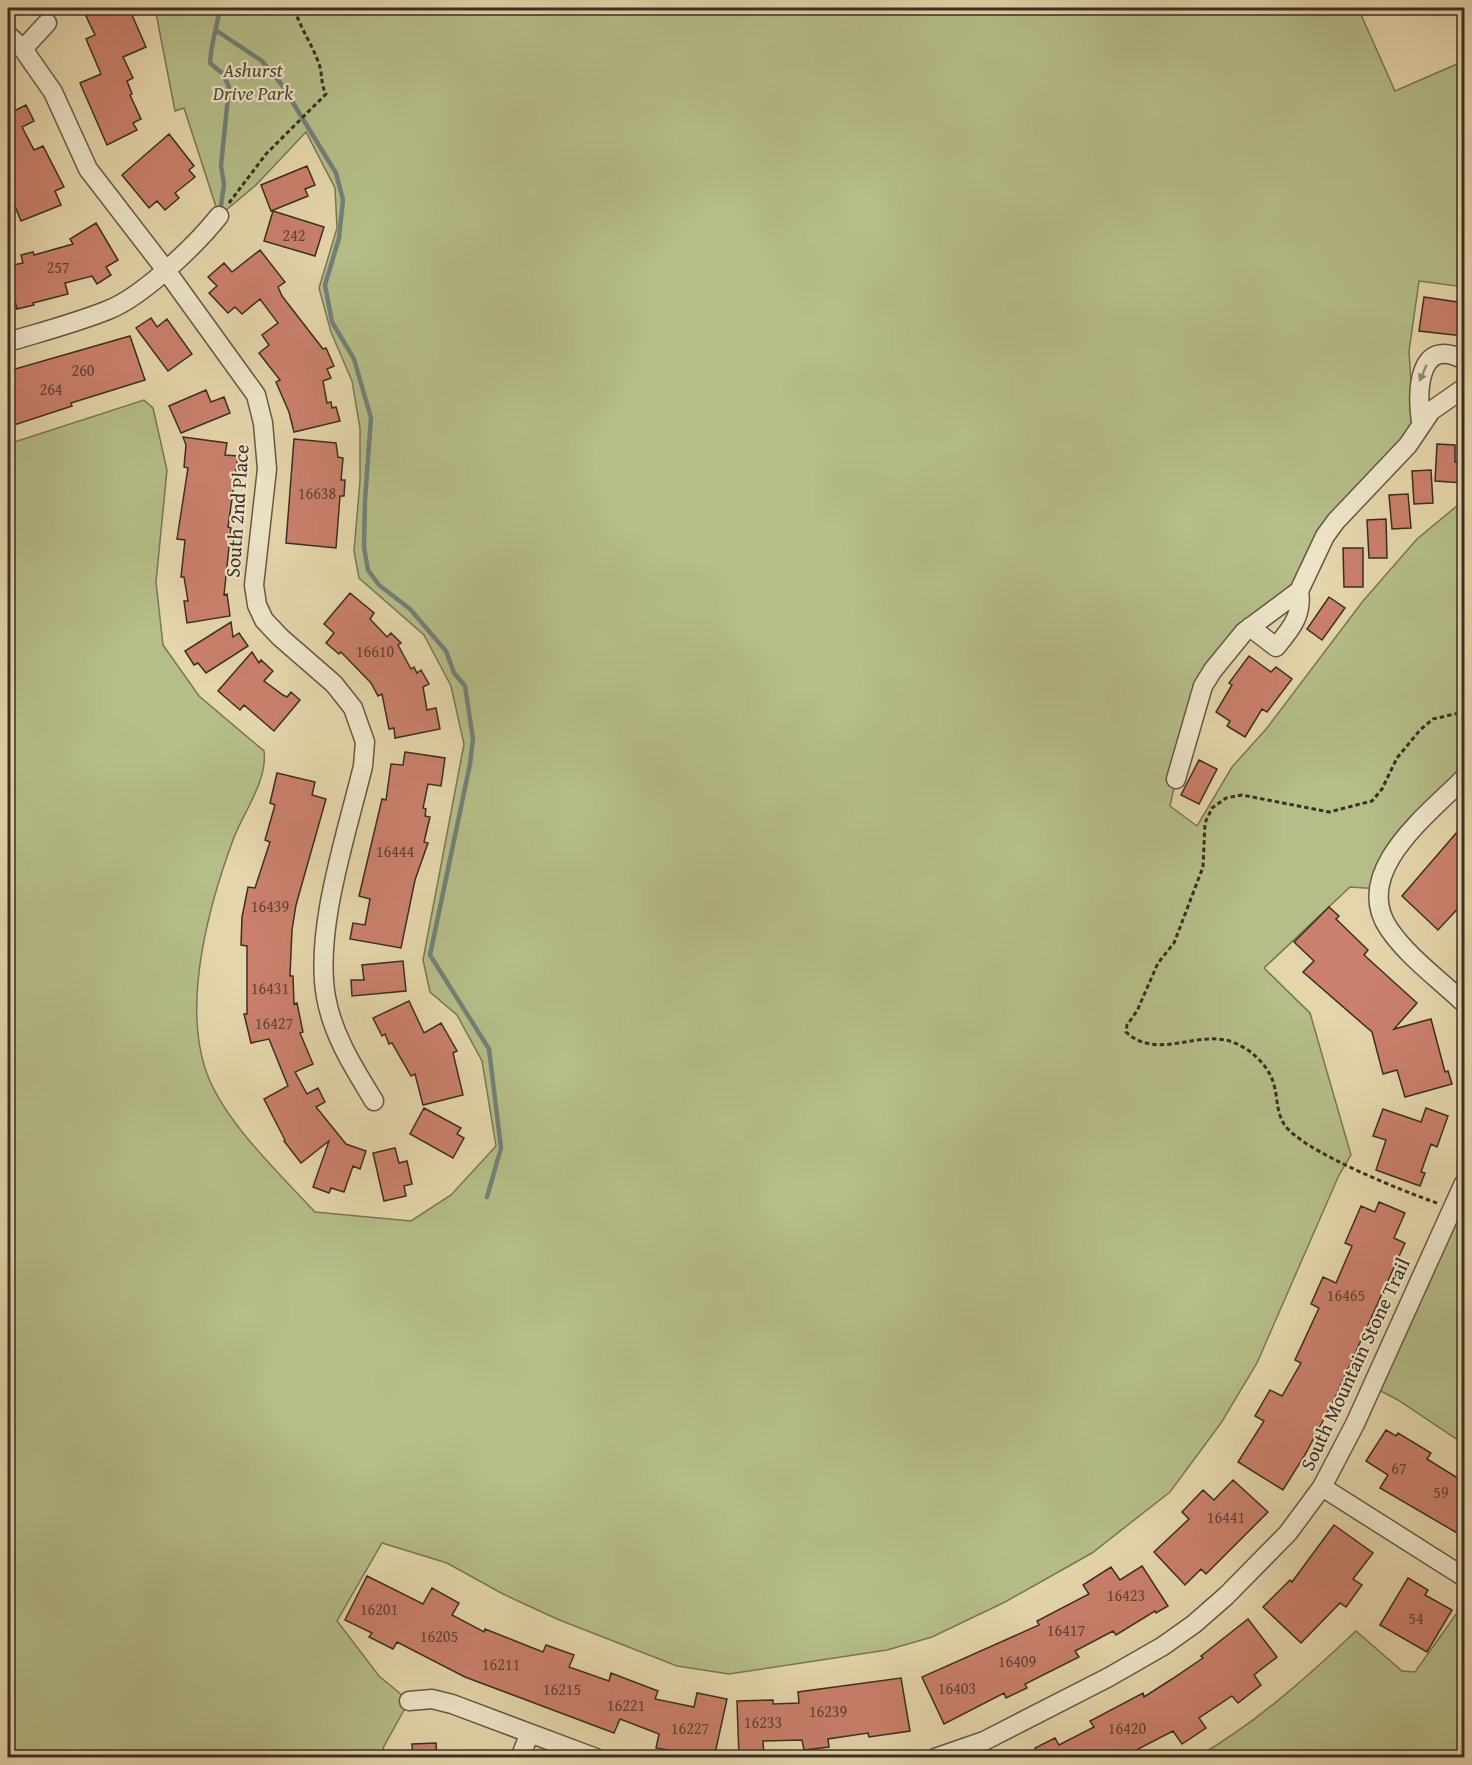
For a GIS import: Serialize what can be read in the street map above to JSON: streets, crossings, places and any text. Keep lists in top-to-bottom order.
{
  "streets": {
    "street": ["South 2nd Place", "South Mountain Stone Trail"]
  },
  "parks": ["Ashurst Drive Park"],
  "house_numbers": [
    "242",
    "257",
    "260",
    "264",
    "16638",
    "16610",
    "16444",
    "16439",
    "16431",
    "16427",
    "16465",
    "67",
    "59",
    "16441",
    "16423",
    "16201",
    "54",
    "16417",
    "16205",
    "16409",
    "16211",
    "16403",
    "16215",
    "16221",
    "16239",
    "16233",
    "16227",
    "16420"
  ]
}
